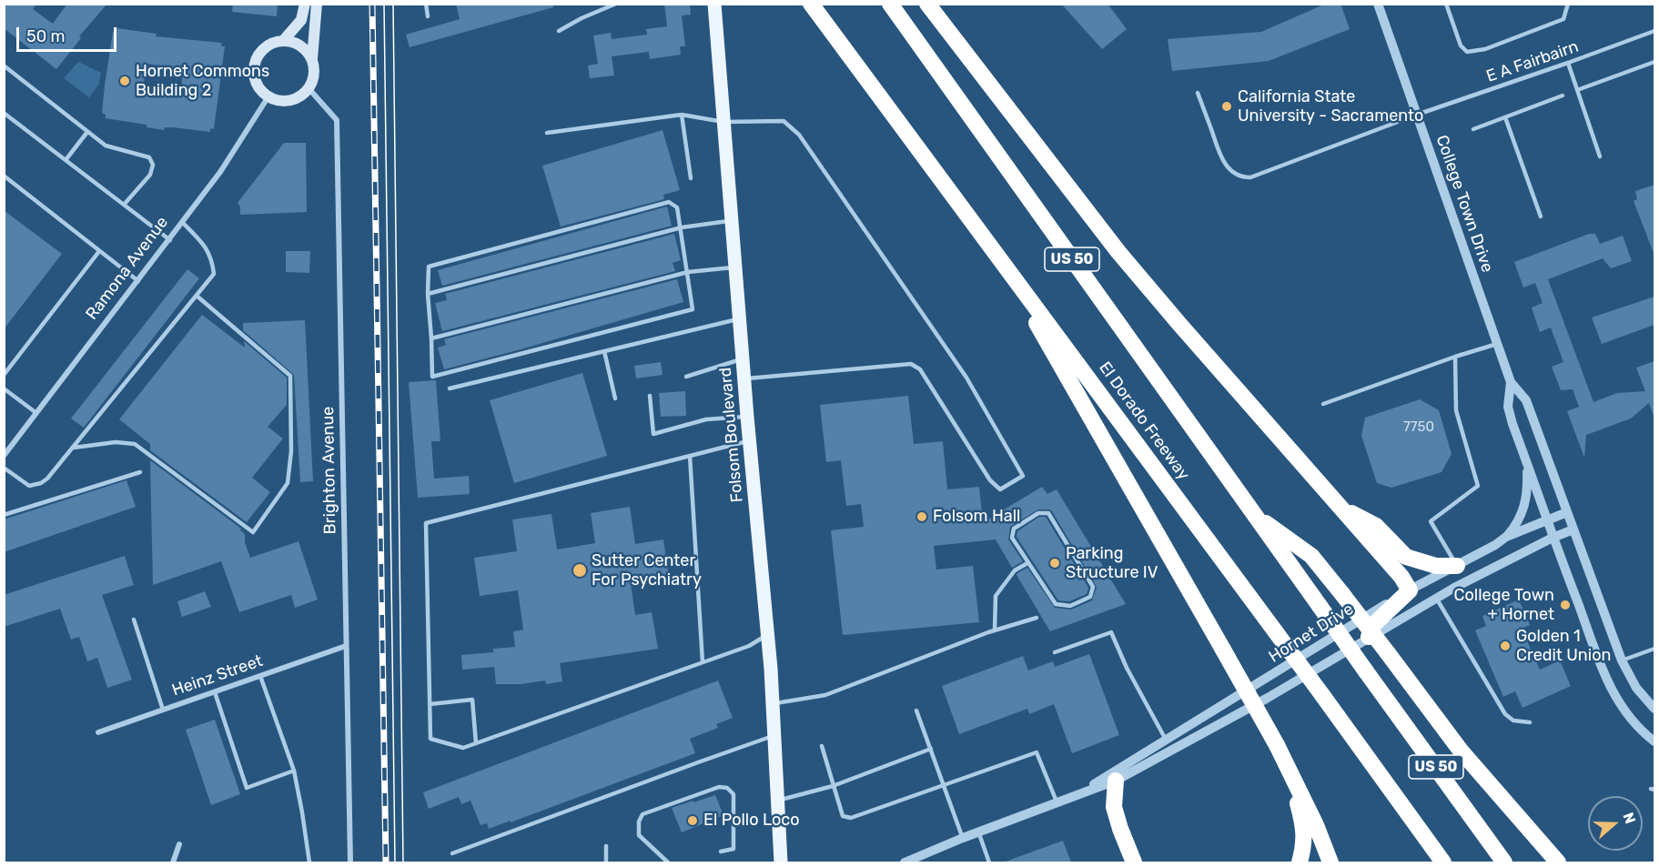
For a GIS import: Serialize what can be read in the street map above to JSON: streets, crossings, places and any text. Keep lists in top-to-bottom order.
{
  "streets": {
    "highway": ["US 50", "El Dorado Freeway"],
    "main road": ["Folsom Boulevard"],
    "street": [
      "College Town Drive",
      "Ramona Avenue",
      "Brighton Avenue",
      "Hornet Drive",
      "Heinz Street"
    ],
    "lane": ["E A Fairbairn"]
  },
  "crossings": [
    ["E A Fairbairn", "College Town Drive"],
    ["College Town Drive", "Hornet Drive"],
    ["Ramona Avenue", "Brighton Avenue"],
    ["Brighton Avenue", "Heinz Street"]
  ],
  "places": [
    "Hornet Commons Building 2",
    "California State University - Sacramento",
    "Folsom Hall",
    "Parking Structure IV",
    "Sutter Center For Psychiatry",
    "College Town + Hornet",
    "Golden 1 Credit Union",
    "El Pollo Loco"
  ],
  "house_numbers": ["7750"],
  "scale_bar": "50 m",
  "north": "right"
}
